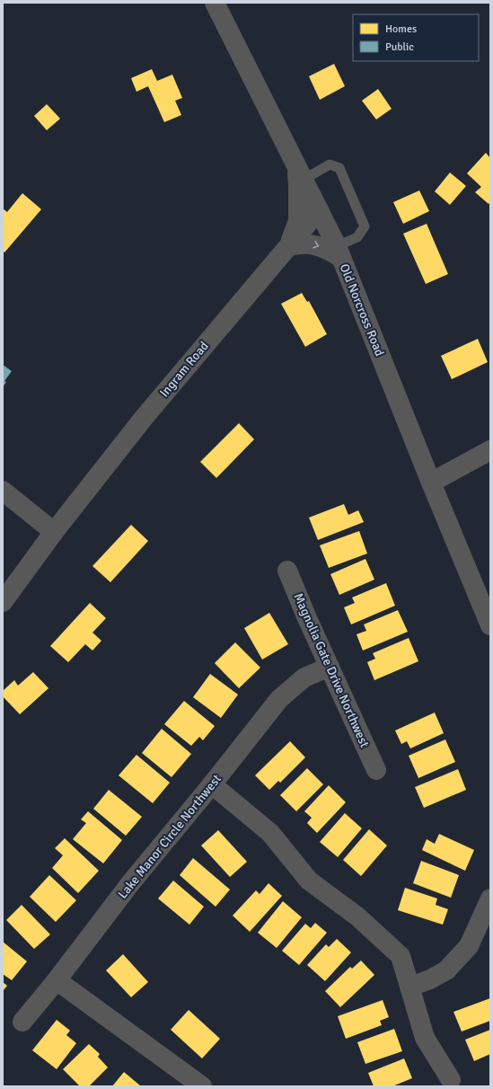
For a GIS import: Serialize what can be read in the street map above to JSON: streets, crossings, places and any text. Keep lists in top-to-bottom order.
{
  "streets": {
    "street": [
      "Old Norcross Road",
      "Ingram Road",
      "Magnolia Gate Drive Northwest",
      "Lake Manor Circle Northwest"
    ]
  },
  "crossings": [
    ["Old Norcross Road", "Ingram Road"],
    ["Magnolia Gate Drive Northwest", "Lake Manor Circle Northwest"]
  ],
  "legend": ["Homes", "Public"]
}
